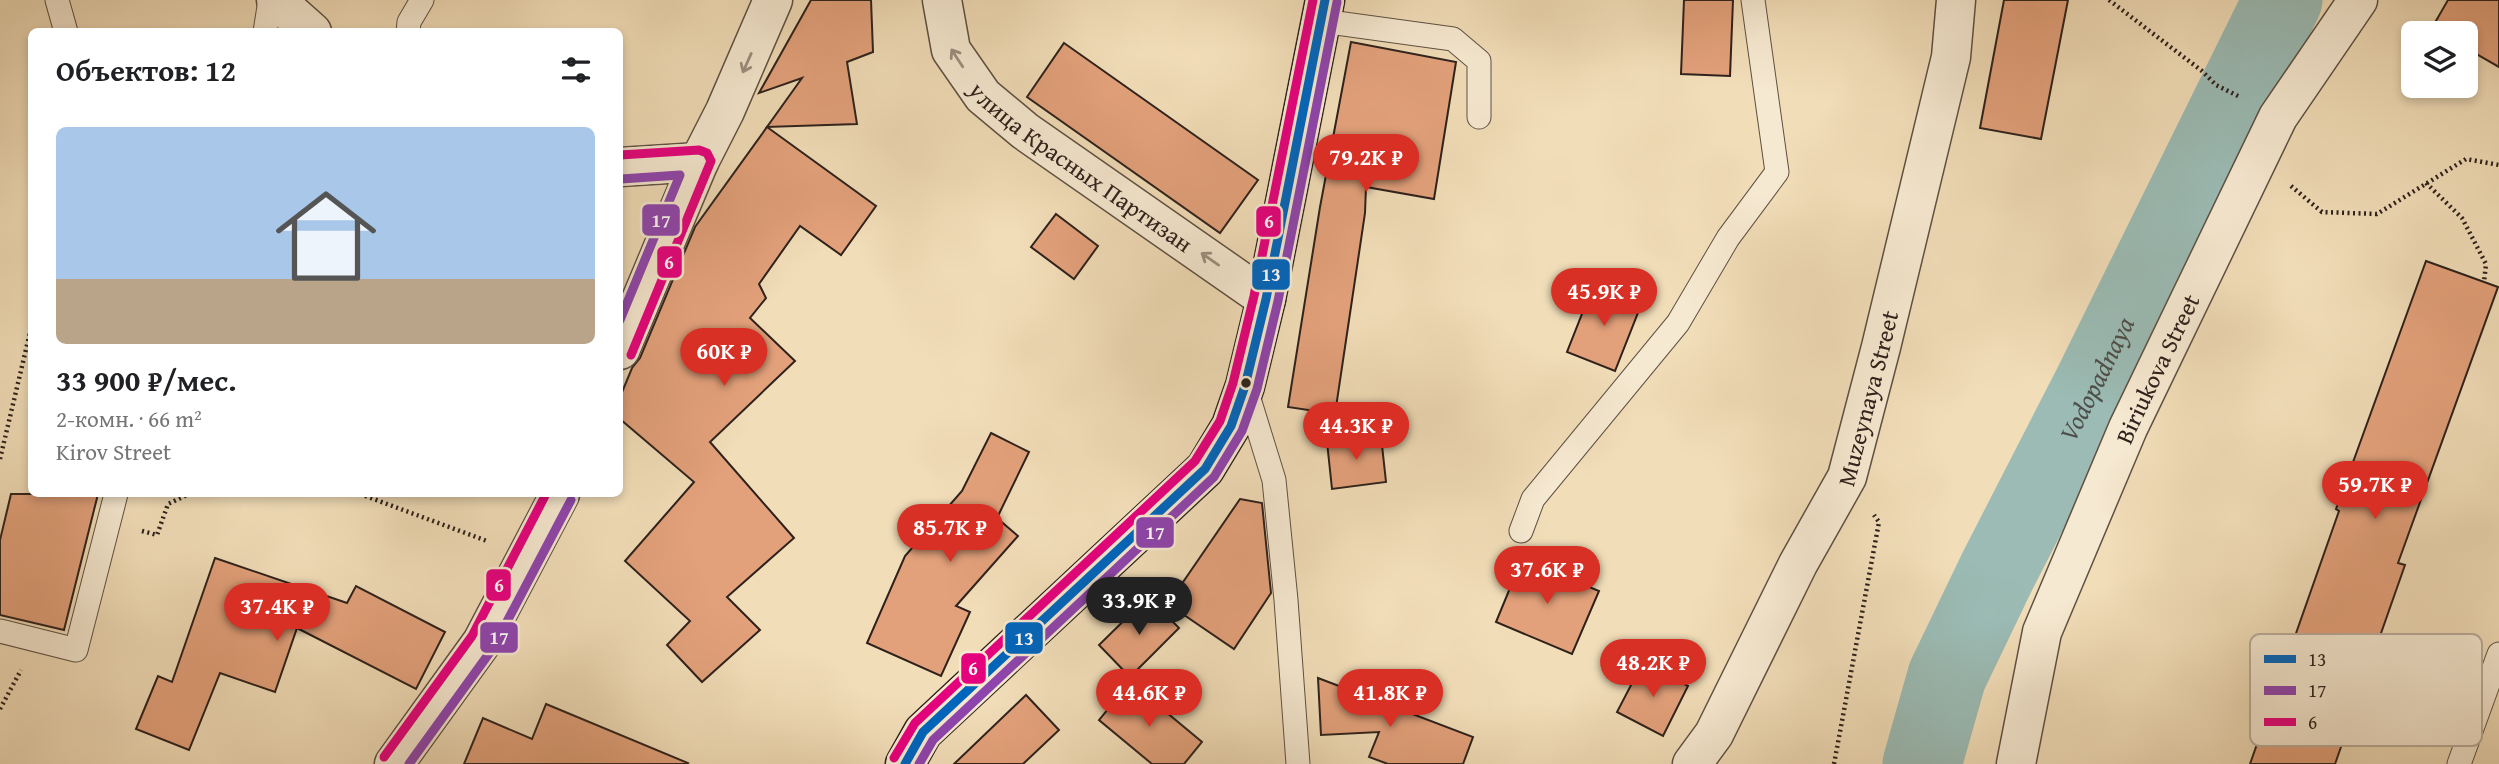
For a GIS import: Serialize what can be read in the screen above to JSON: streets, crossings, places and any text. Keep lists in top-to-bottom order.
{
  "streets": {
    "street": ["улица Красных Партизан", "Biriukova Street", "Muzeynaya Street"]
  },
  "one_way": ["улица Красных Партизан"],
  "water": ["Vodopadnaya"],
  "lines": ["transit line 13", "transit line 6", "transit line 17"],
  "legend": ["13", "17", "6"],
  "page": {
    "heading": "Объектов: 12",
    "list": [
      {
        "name": "33 900 ₽/мес.",
        "note": "2-комн. · 66 m² · Kirov Street"
      }
    ],
    "price": [
      "79.2K ₽",
      "45.9K ₽",
      "60K ₽",
      "44.3K ₽",
      "59.7K ₽",
      "85.7K ₽",
      "37.6K ₽",
      "33.9K ₽",
      "37.4K ₽",
      "48.2K ₽",
      "44.6K ₽",
      "41.8K ₽"
    ]
  }
}
